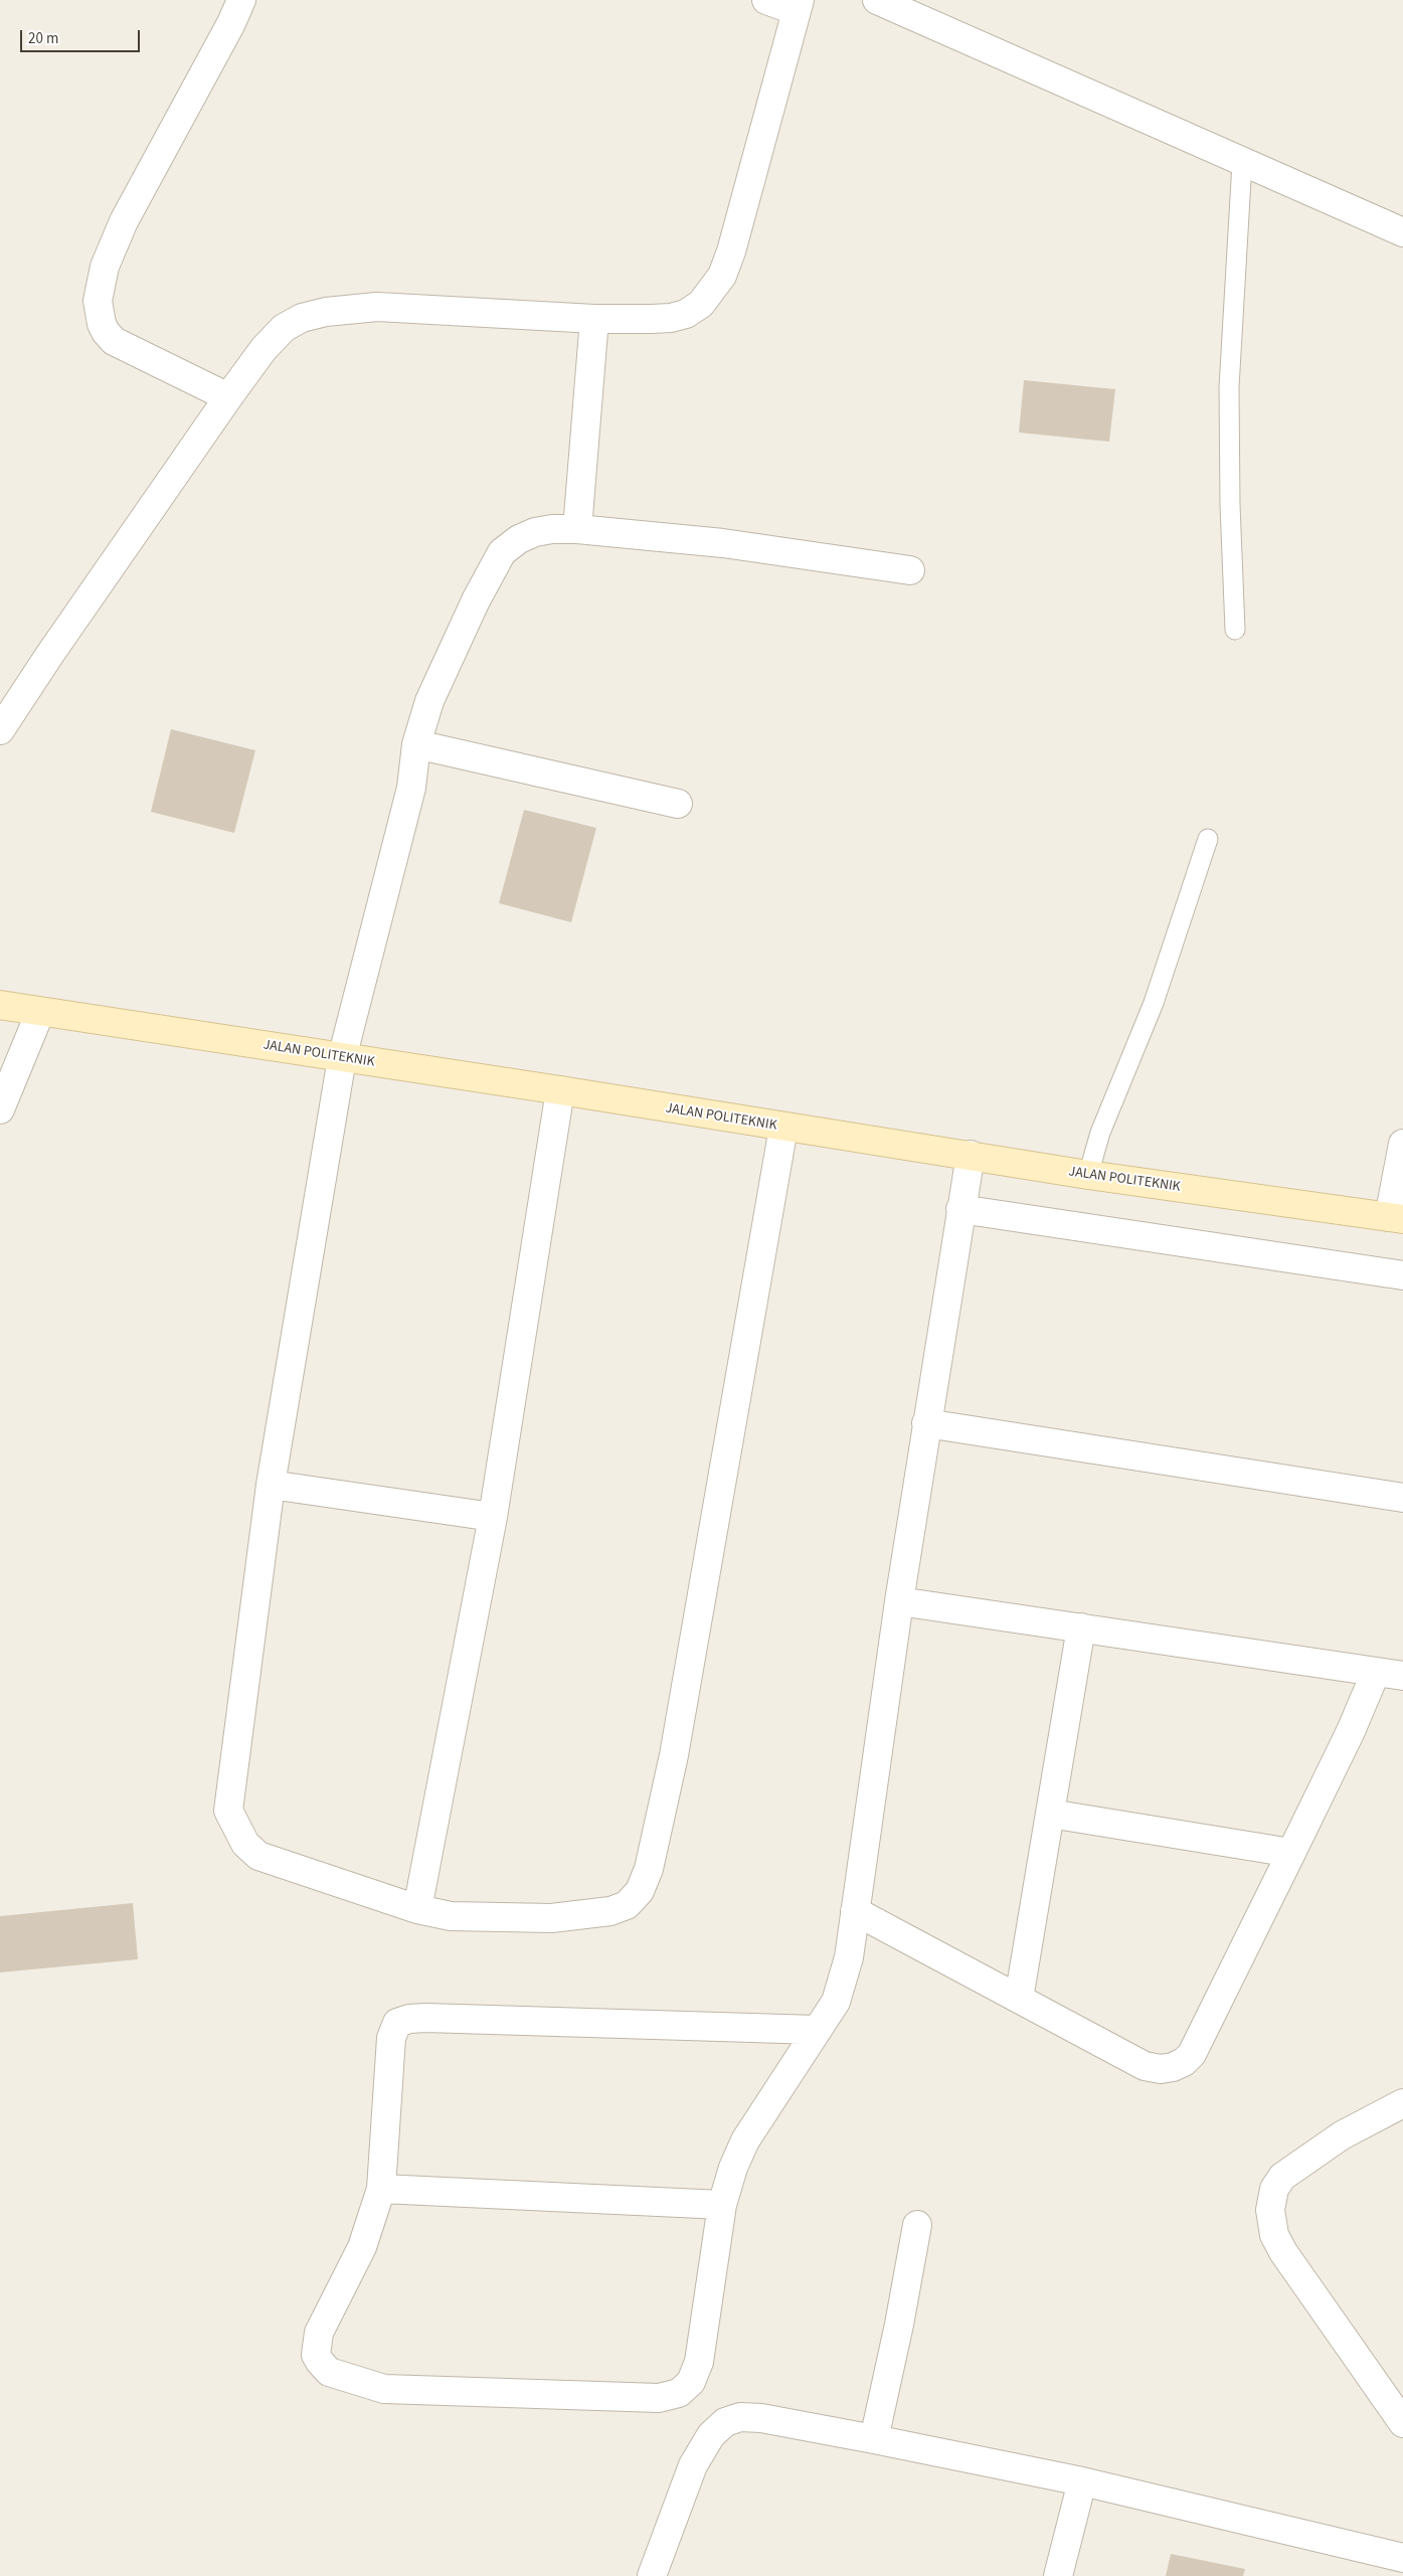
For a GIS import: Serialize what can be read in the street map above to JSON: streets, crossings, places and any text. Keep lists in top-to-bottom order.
{
  "streets": {
    "street": ["JALAN POLITEKNIK"]
  },
  "scale_bar": "20 m"
}
